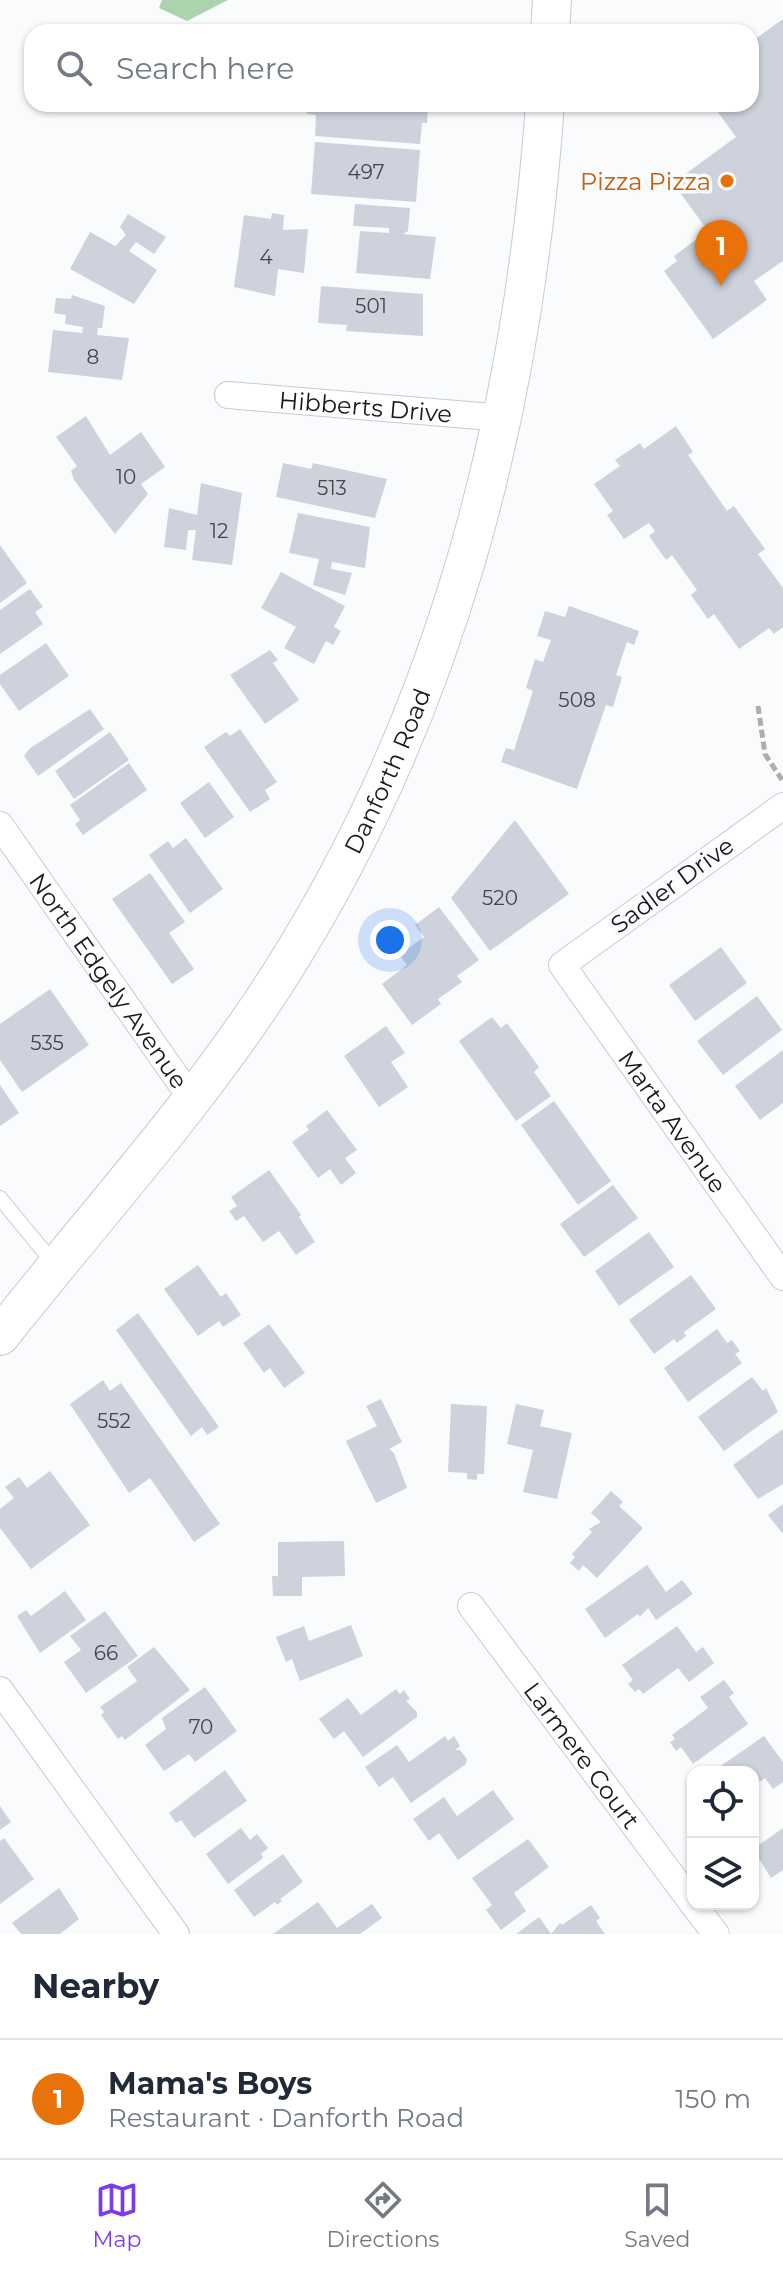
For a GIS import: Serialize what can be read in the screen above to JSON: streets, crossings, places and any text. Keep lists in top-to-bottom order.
{
  "streets": {
    "main road": ["Danforth Road"],
    "street": [
      "Hibberts Drive",
      "Sadler Drive",
      "North Edgely Avenue",
      "Marta Avenue",
      "Larmere Court"
    ]
  },
  "crossings": [
    ["Hibberts Drive", "Danforth Road"],
    ["Danforth Road", "North Edgely Avenue"],
    ["Sadler Drive", "Marta Avenue"]
  ],
  "places": ["Pizza Pizza"],
  "house_numbers": [
    "497",
    "4",
    "501",
    "8",
    "10",
    "513",
    "12",
    "508",
    "520",
    "535",
    "552",
    "66",
    "70"
  ],
  "page": {
    "search": "Search here",
    "pins": "1",
    "heading": "Nearby",
    "list": [
      {
        "mark": "1",
        "name": "Mama's Boys",
        "note": "Restaurant · Danforth Road",
        "value": "150 m"
      }
    ],
    "nav": ["Map", "Directions", "Saved"]
  }
}
